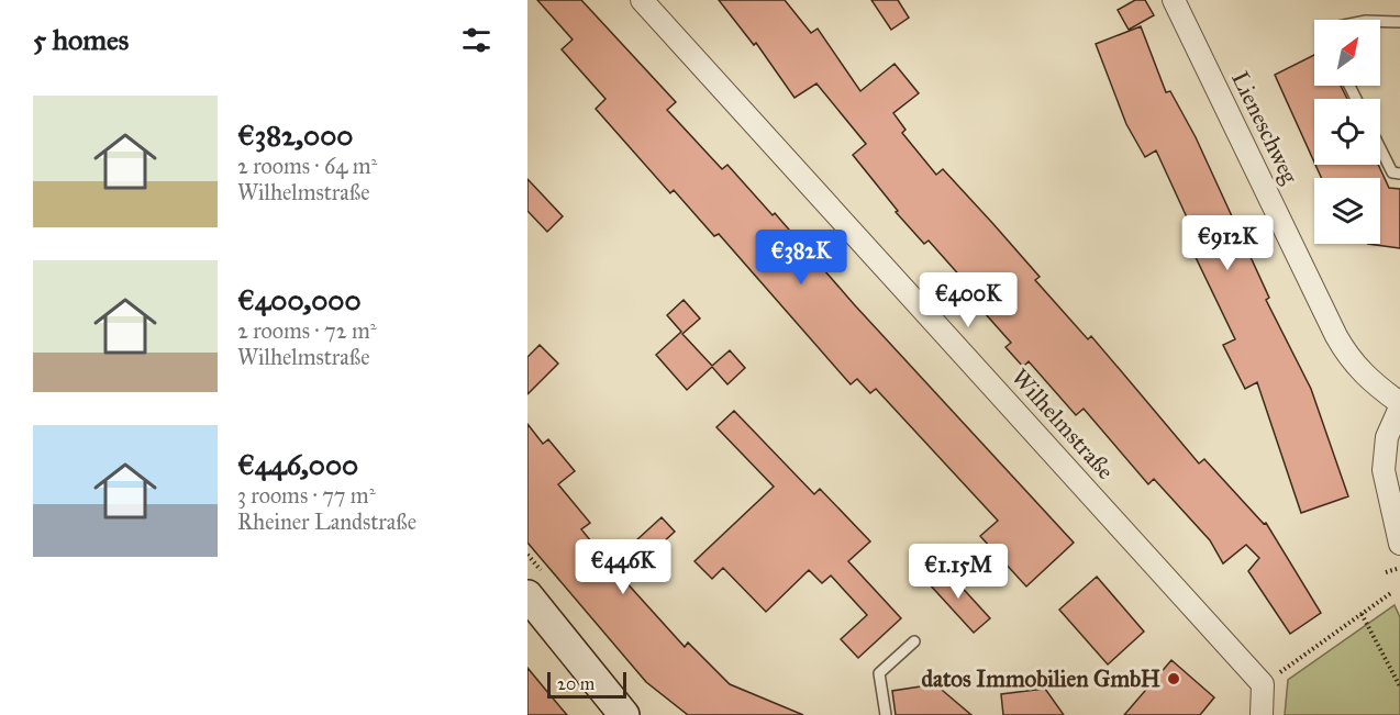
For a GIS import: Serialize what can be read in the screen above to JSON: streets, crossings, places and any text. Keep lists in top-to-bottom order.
{
  "streets": {
    "street": ["Lieneschweg", "Wilhelmstraße"]
  },
  "places": ["datos Immobilien GmbH"],
  "scale_bar": "20 m",
  "north": "top right",
  "page": {
    "heading": "5 homes",
    "list": [
      {
        "name": "€382,000",
        "note": "2 rooms · 64 m² · Wilhelmstraße"
      },
      {
        "name": "€400,000",
        "note": "2 rooms · 72 m² · Wilhelmstraße"
      },
      {
        "name": "€446,000",
        "note": "3 rooms · 77 m² · Rheiner Landstraße"
      }
    ],
    "price": [
      "€912K",
      "€382K",
      "€400K",
      "€446K",
      "€1.15M"
    ],
    "scale": "20 m"
  }
}
